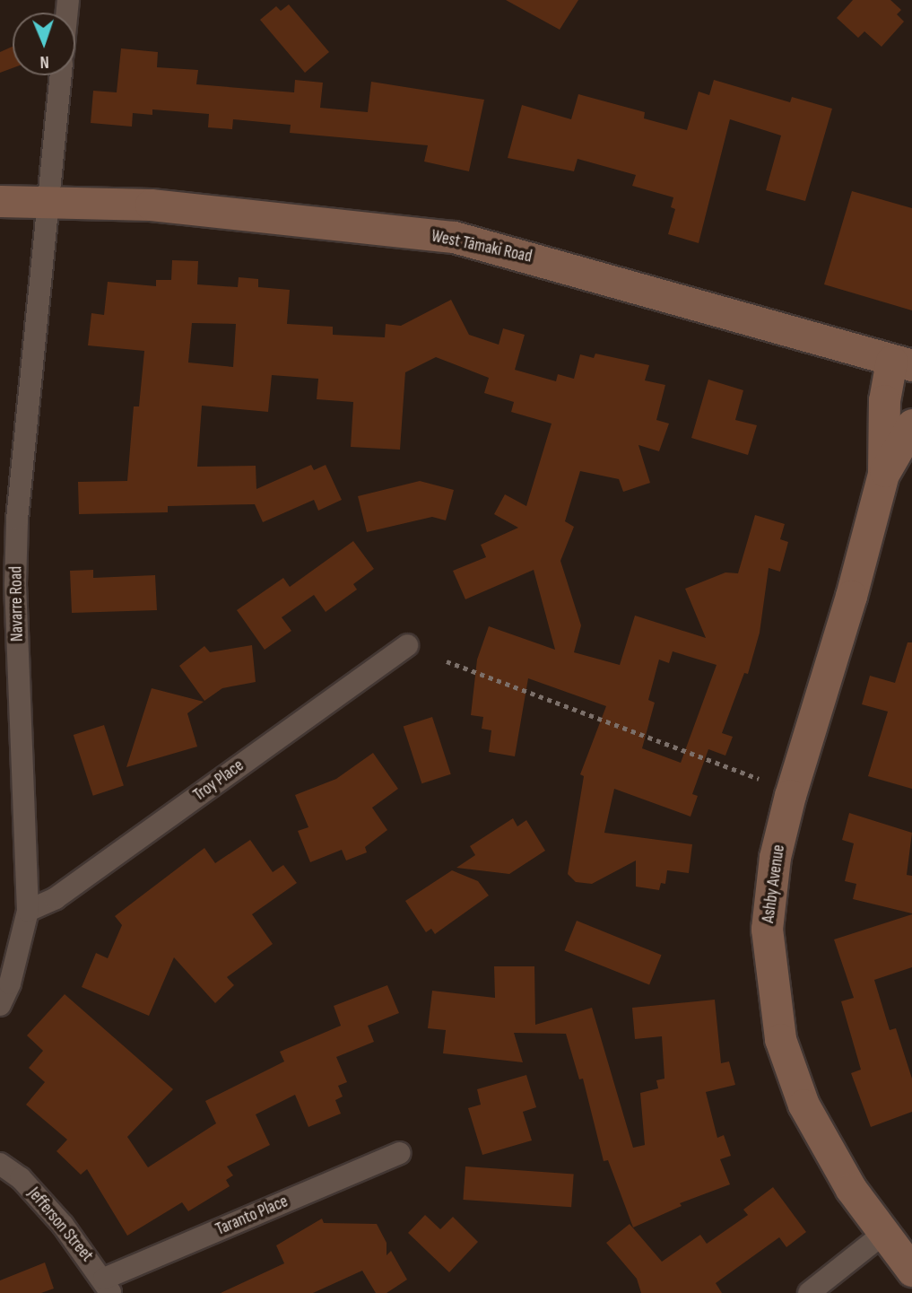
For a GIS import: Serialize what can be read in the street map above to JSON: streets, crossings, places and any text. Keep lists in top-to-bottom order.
{
  "streets": {
    "street": [
      "West Tāmaki Road",
      "Navarre Road",
      "Troy Place",
      "Ashby Avenue",
      "Taranto Place",
      "Jefferson Street"
    ]
  },
  "crossings": [
    ["West Tāmaki Road", "Navarre Road"],
    ["West Tāmaki Road", "Ashby Avenue"],
    ["Navarre Road", "Troy Place"],
    ["Taranto Place", "Jefferson Street"]
  ],
  "north": "bottom"
}
